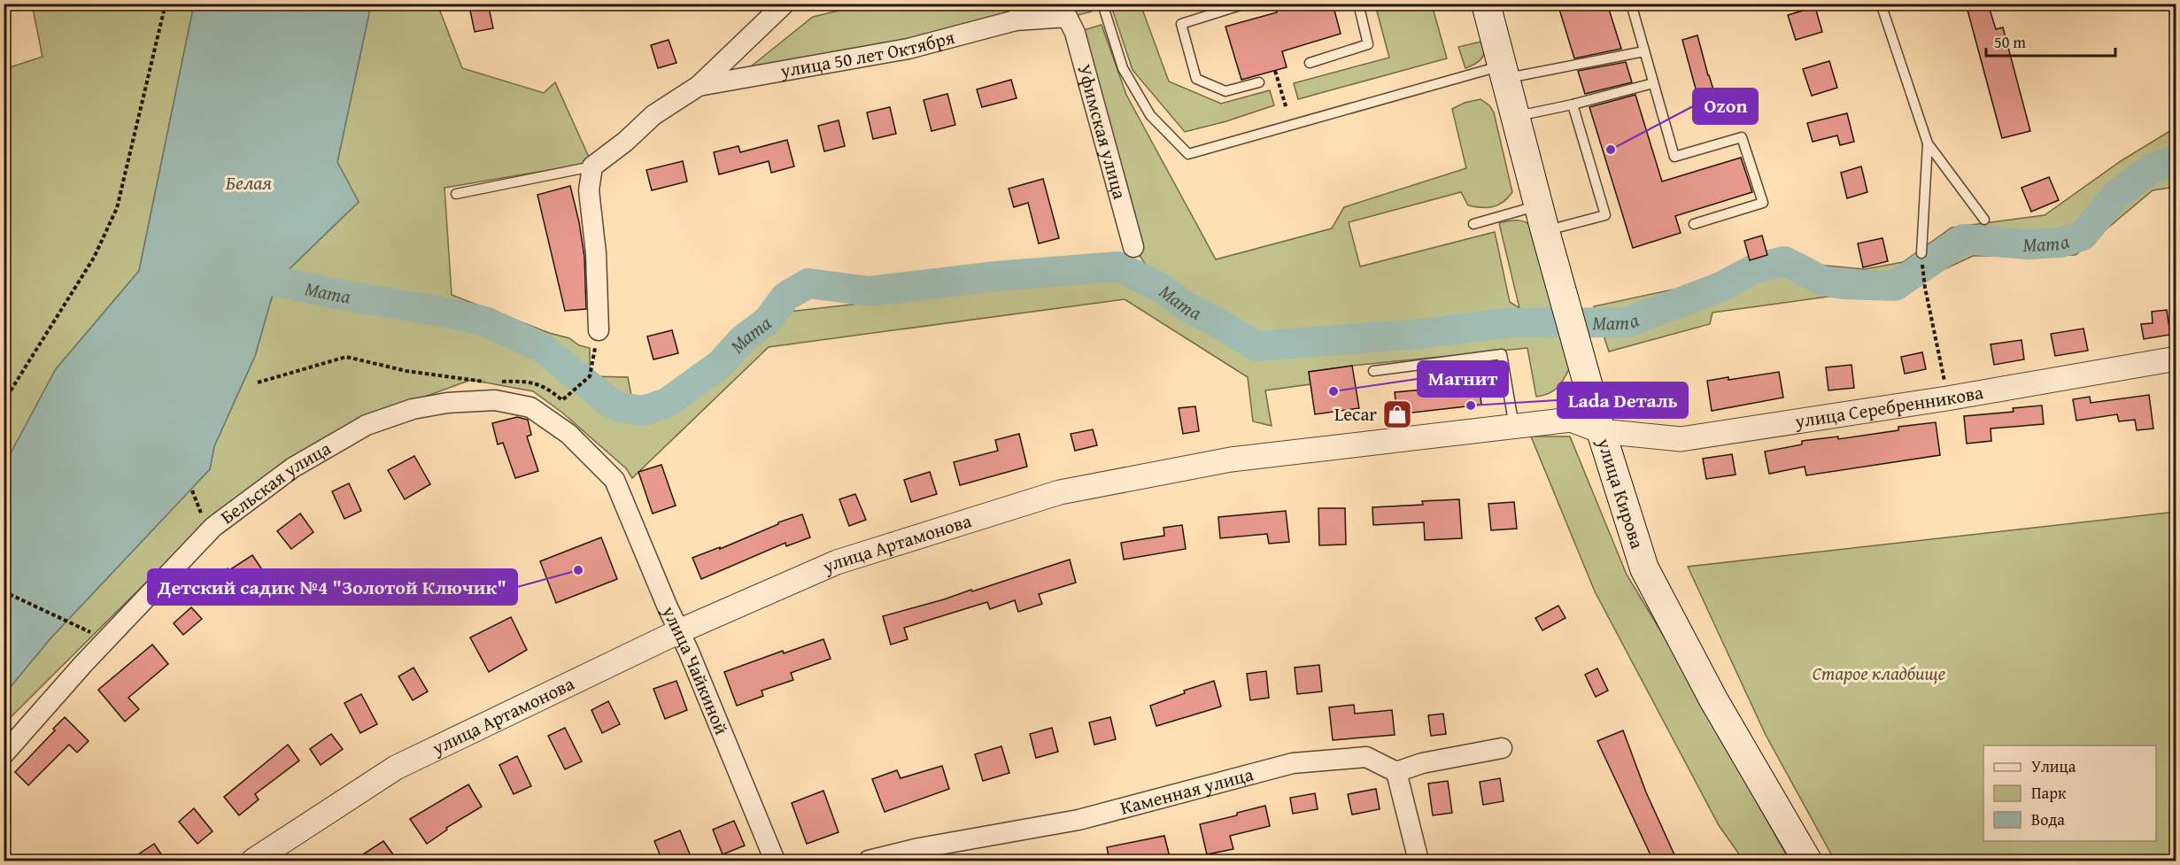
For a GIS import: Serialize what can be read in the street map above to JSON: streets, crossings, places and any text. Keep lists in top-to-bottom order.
{
  "streets": {
    "main road": ["улица Кирова"],
    "street": [
      "улица 50 лет Октября",
      "Уфимская улица",
      "улица Серебренникова",
      "Бельская улица",
      "улица Артамонова",
      "улица Чайкиной",
      "Каменная улица"
    ]
  },
  "crossings": [
    ["улица 50 лет Октября", "Уфимская улица"],
    ["улица Серебренникова", "улица Кирова"],
    ["улица Серебренникова", "улица Артамонова"],
    ["Бельская улица", "улица Чайкиной"],
    ["улица Кирова", "улица Артамонова"],
    ["улица Артамонова", "улица Чайкиной"]
  ],
  "water": ["Белая", "Мата"],
  "parks": ["Старое кладбище"],
  "places": {
    "other": [
      "Ozon",
      "Магнит",
      "Lada Dеталь",
      "Детский садик №4 \"Золотой Ключик\""
    ],
    "shop": ["Lecar"]
  },
  "legend": ["Улица", "Парк", "Вода"],
  "scale_bar": "50 m"
}
